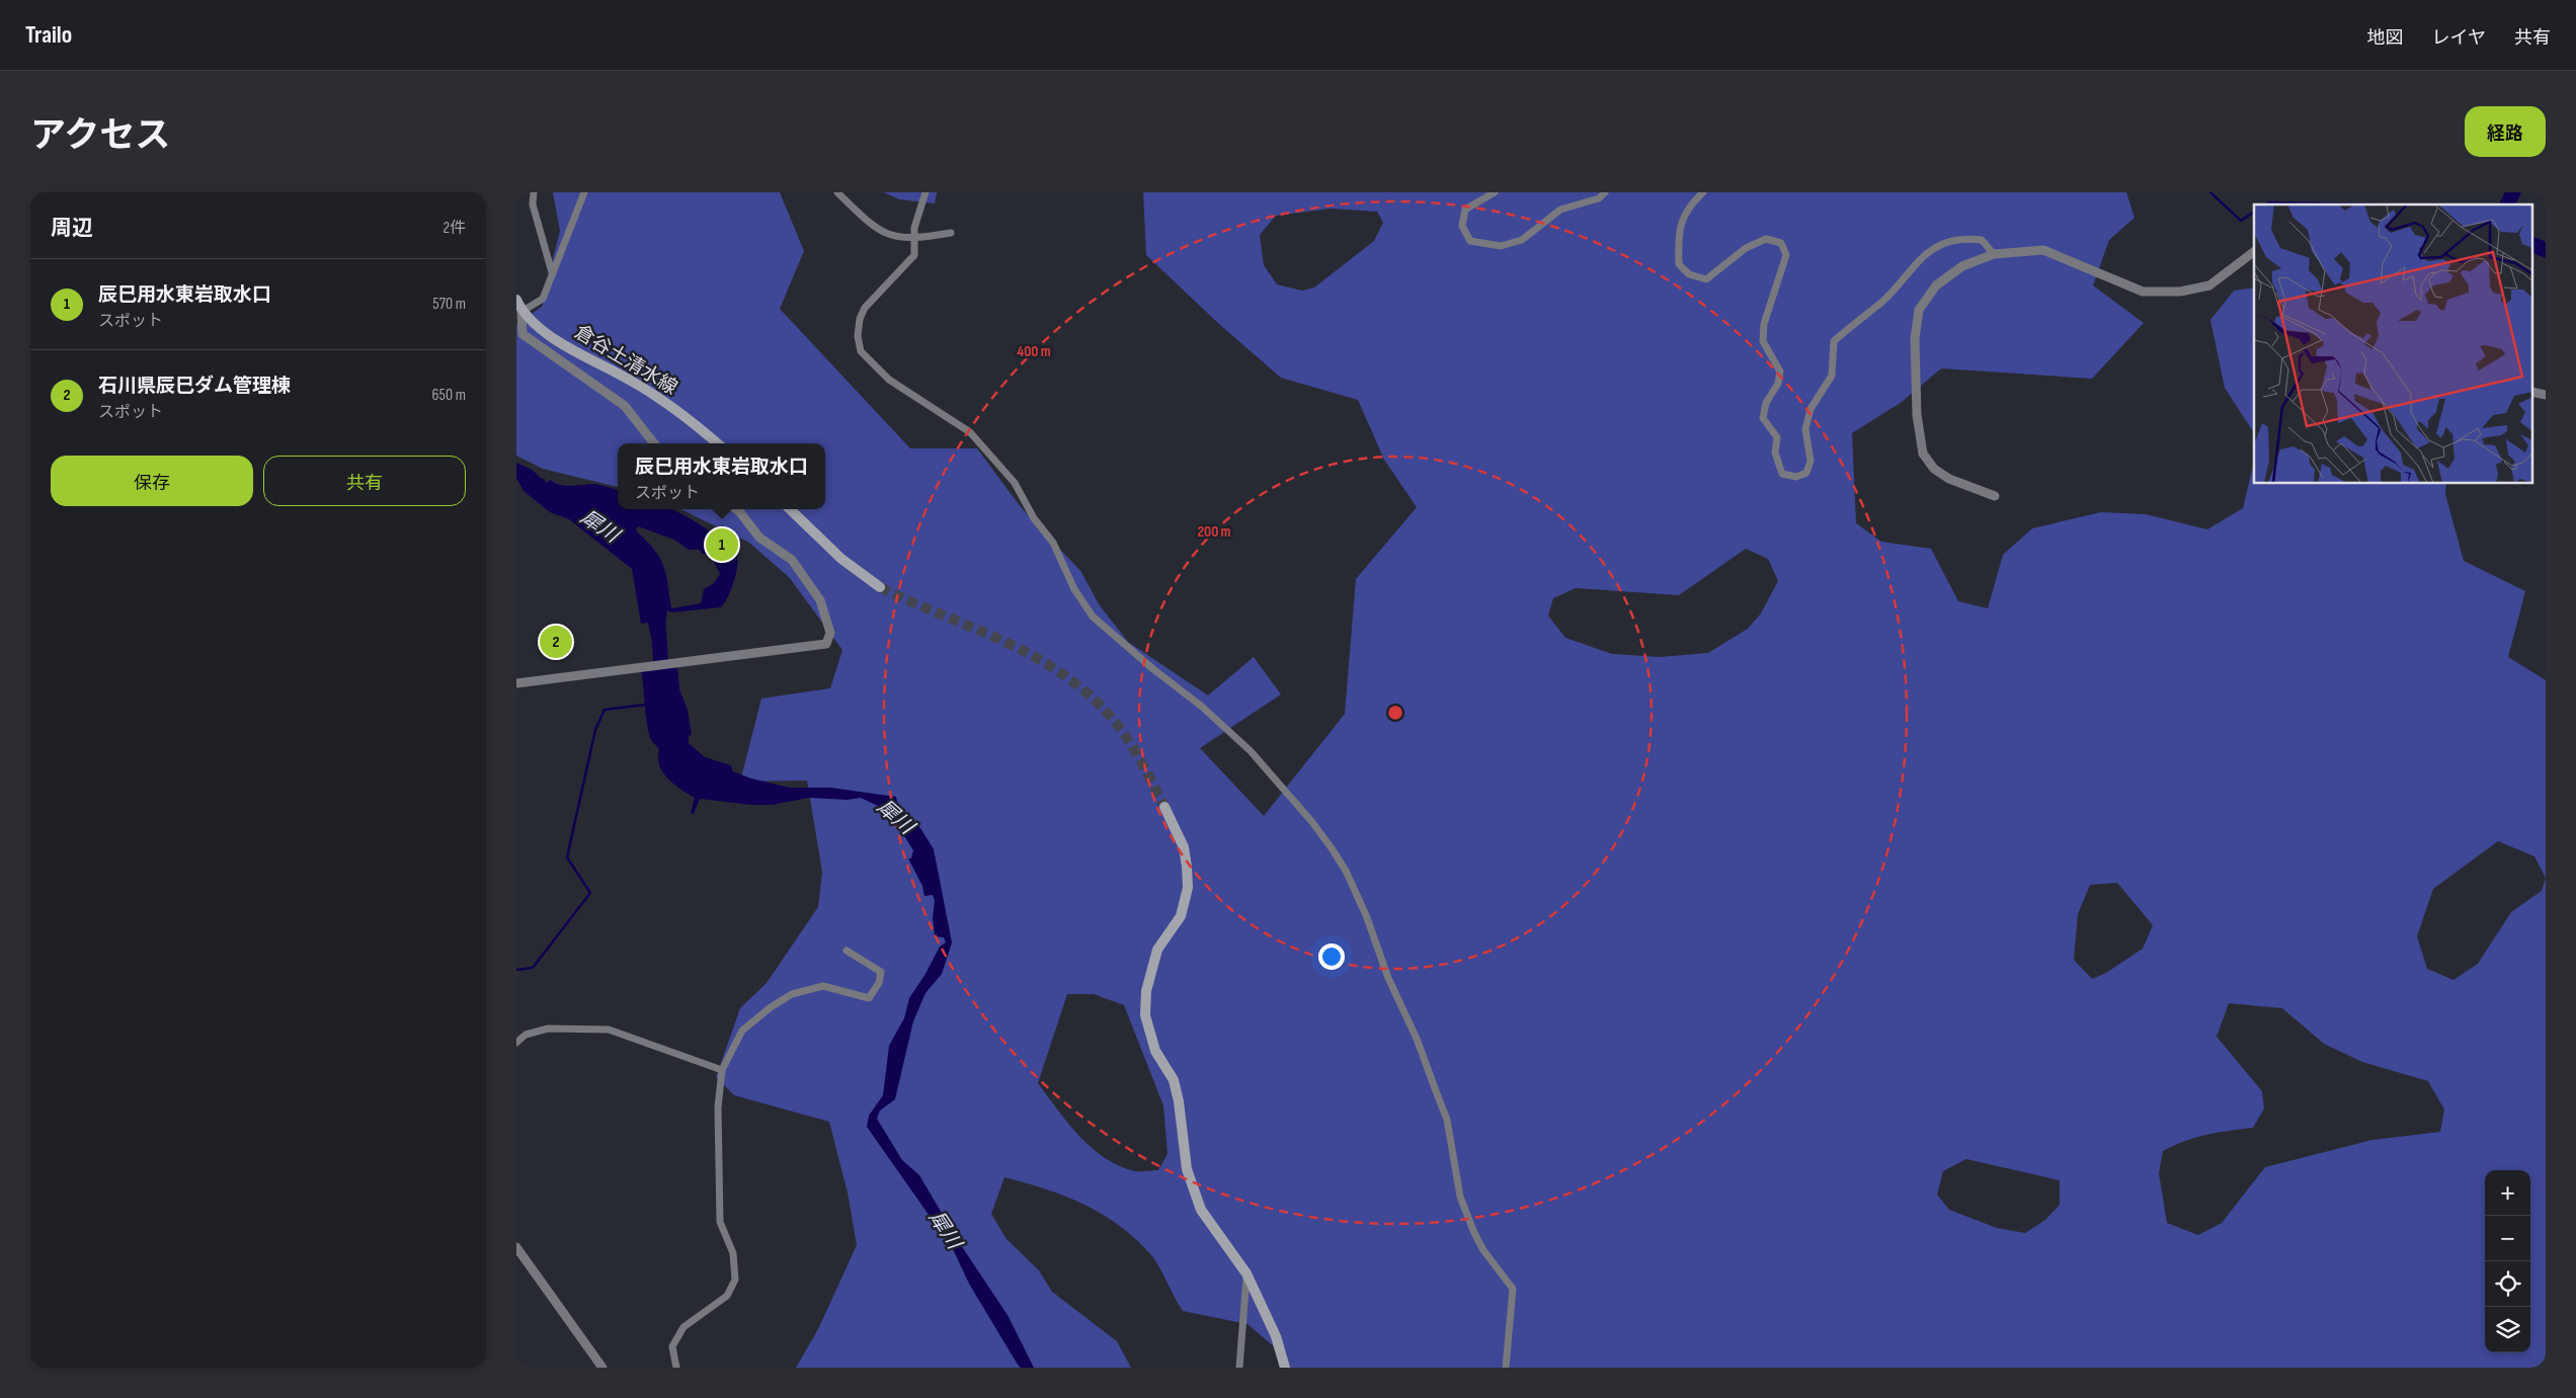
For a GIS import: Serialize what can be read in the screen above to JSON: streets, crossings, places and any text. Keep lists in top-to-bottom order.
{
  "streets": {
    "main road": ["倉谷土清水線"]
  },
  "water": ["犀川"],
  "page": {
    "header": "Trailo",
    "nav": ["地図", "レイヤ", "共有"],
    "title": "アクセス",
    "buttons": [
      "経路",
      ["保存", "共有"]
    ],
    "heading": ["周辺", "2件"],
    "list": [
      {
        "mark": "1",
        "name": "辰巳用水東岩取水口",
        "note": "スポット",
        "value": "570 m"
      },
      {
        "mark": "2",
        "name": "石川県辰巳ダム管理棟",
        "note": "スポット",
        "value": "650 m"
      }
    ],
    "popup": ["辰巳用水東岩取水口", "スポット"],
    "pins": ["1", "2"],
    "map_buttons": ["+", "−"]
  },
  "rings": ["400 m", "200 m"]
}
